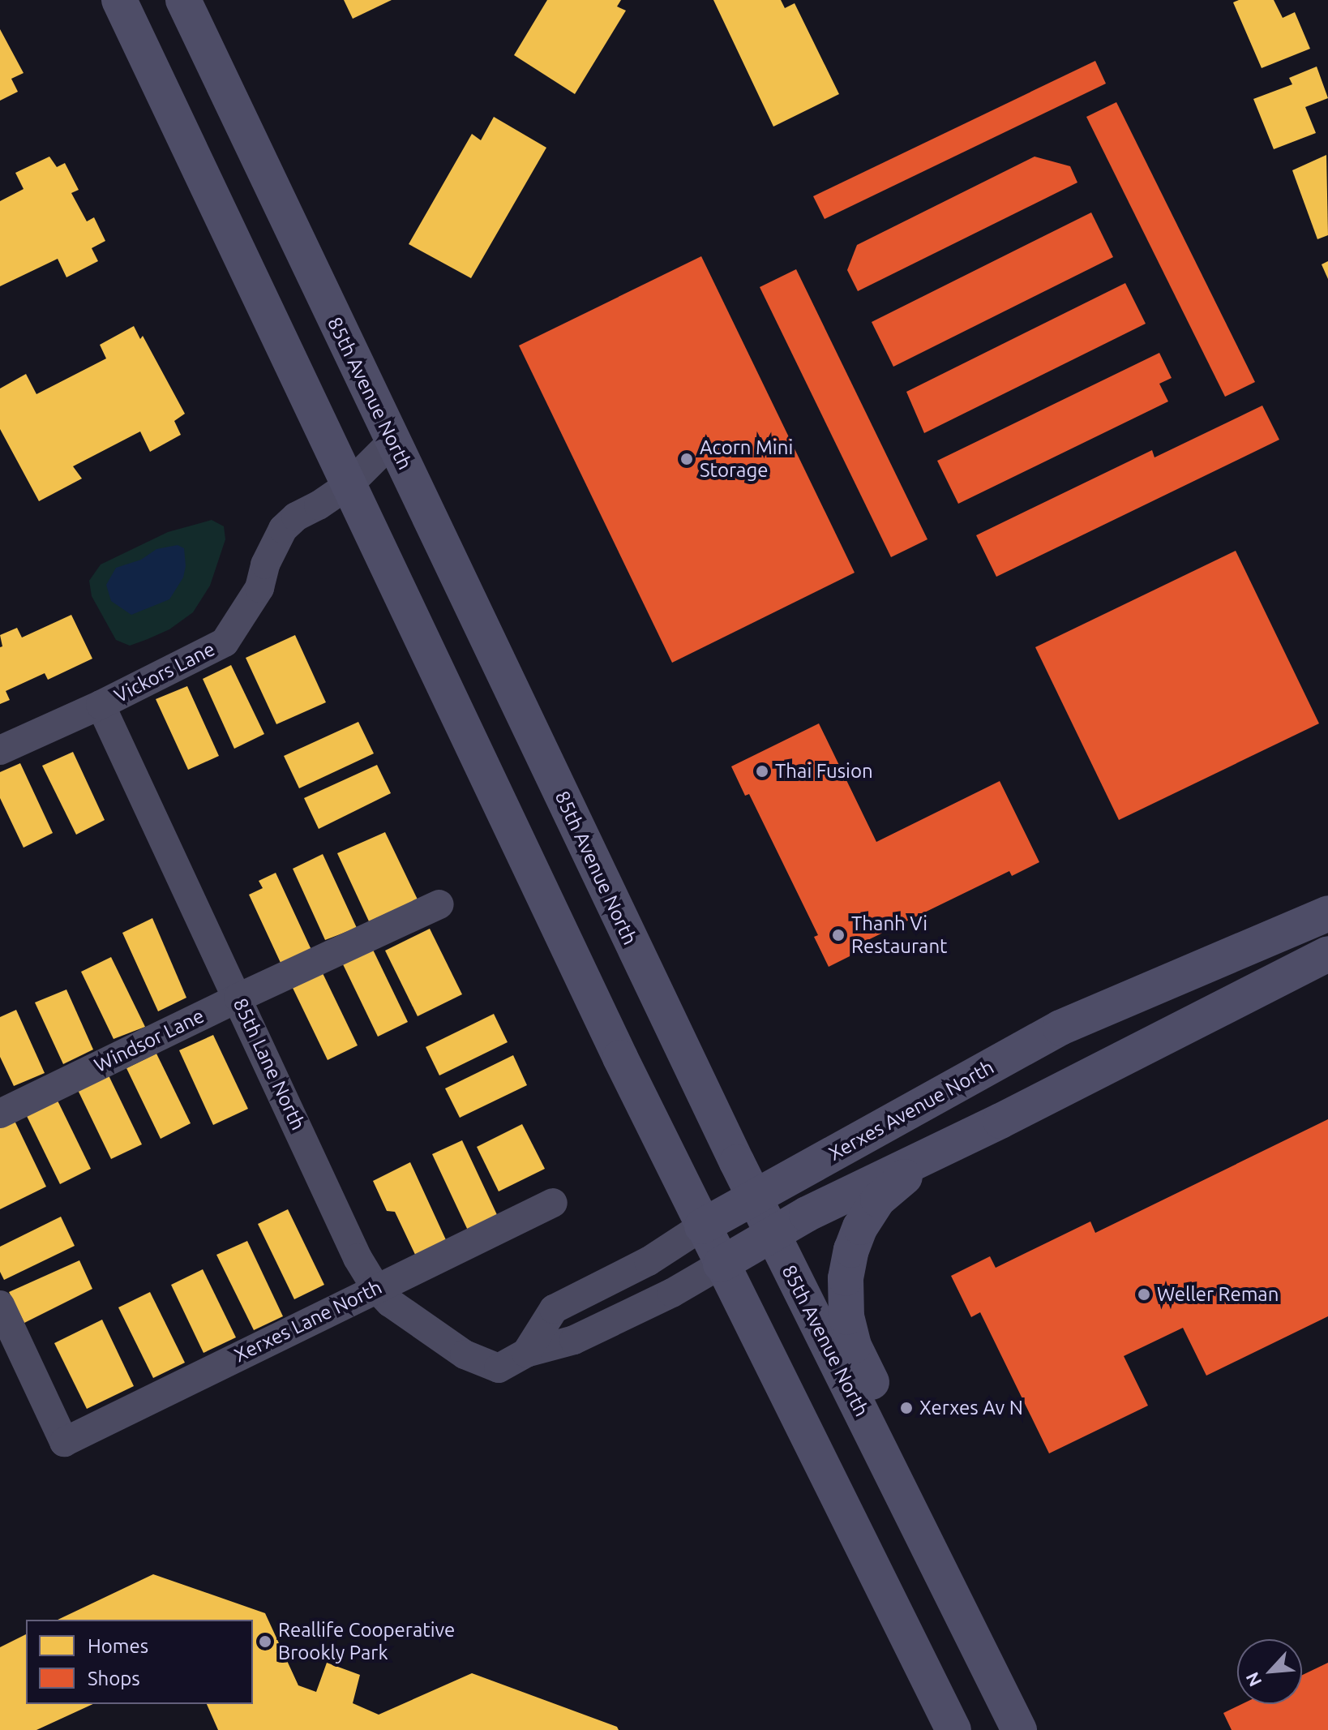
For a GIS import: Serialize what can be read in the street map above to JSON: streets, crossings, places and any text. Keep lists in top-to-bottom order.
{
  "streets": {
    "main road": ["85th Avenue North", "Xerxes Avenue North"],
    "street": [
      "Vickors Lane",
      "Windsor Lane",
      "85th Lane North",
      "Xerxes Lane North"
    ]
  },
  "crossings": [
    ["85th Avenue North", "Vickors Lane"],
    ["85th Avenue North", "Xerxes Avenue North"],
    ["Vickors Lane", "85th Lane North"],
    ["Windsor Lane", "85th Lane North"],
    ["85th Lane North", "Xerxes Avenue North"],
    ["85th Lane North", "Xerxes Lane North"]
  ],
  "places": [
    "Acorn Mini Storage",
    "Thai Fusion",
    "Thanh Vi Restaurant",
    "Weller Reman",
    "Xerxes Av N",
    "Reallife Cooperative Brookly Park"
  ],
  "legend": ["Homes", "Shops"],
  "north": "bottom left"
}
